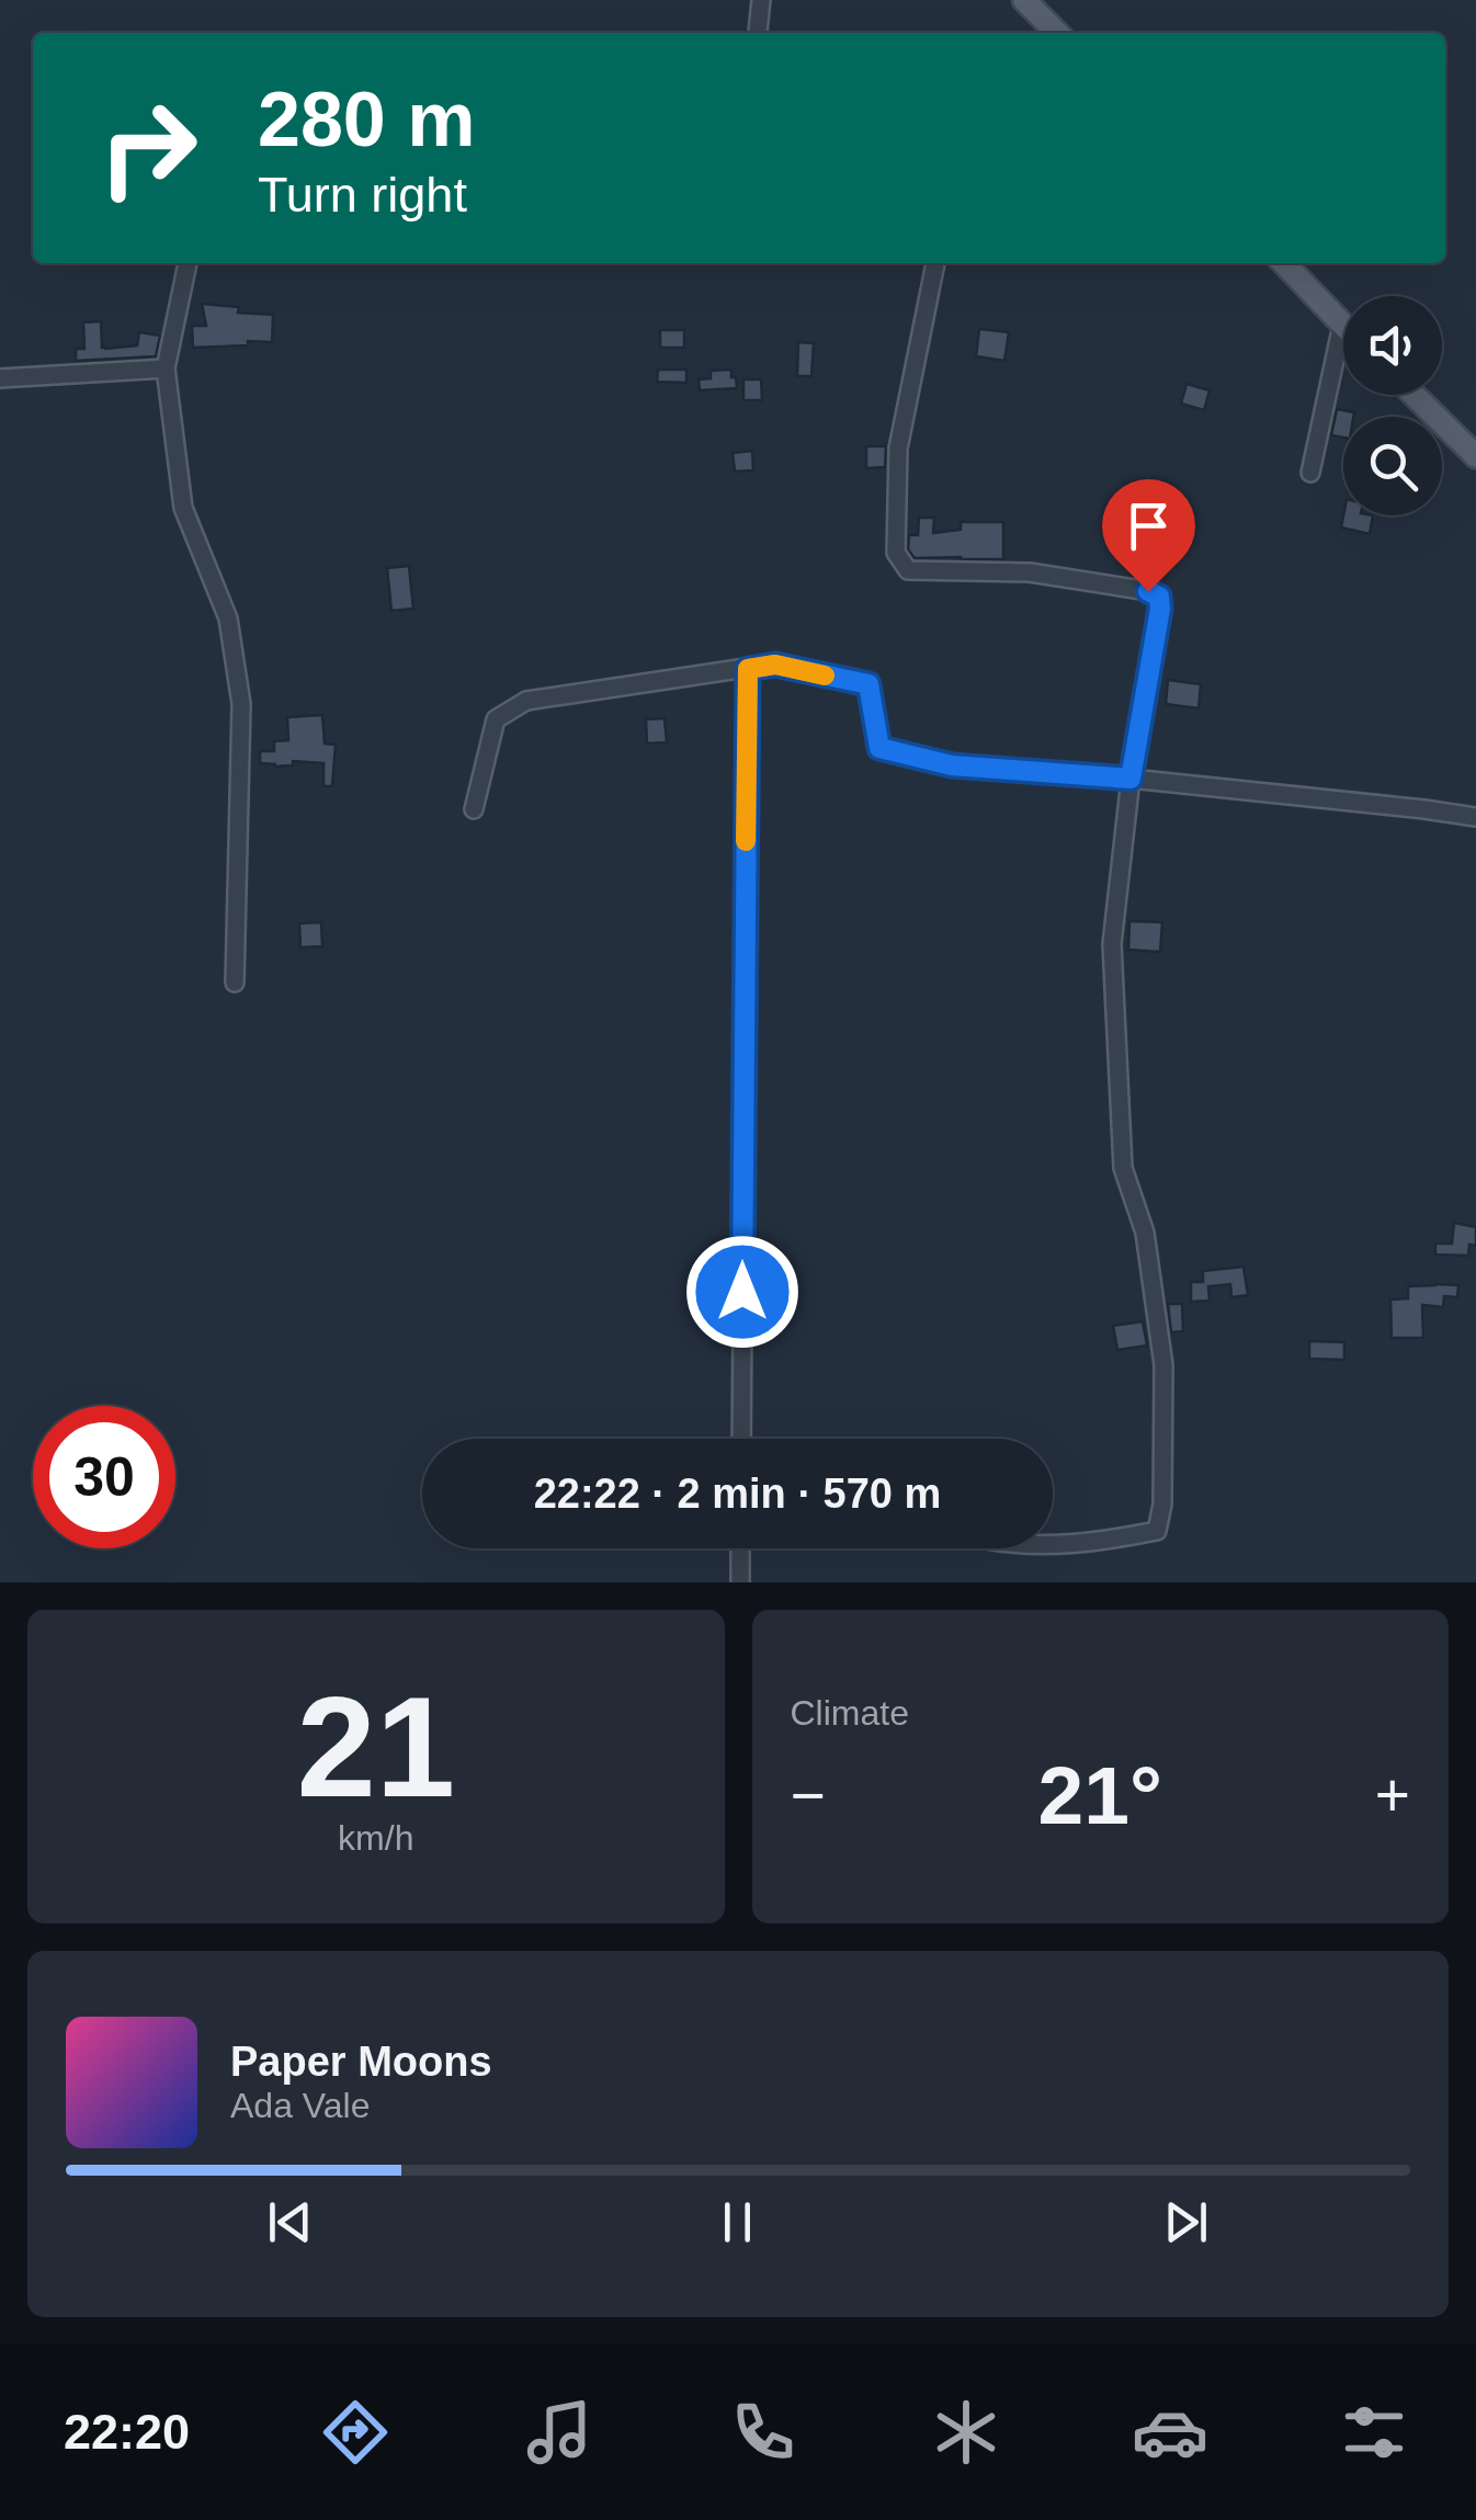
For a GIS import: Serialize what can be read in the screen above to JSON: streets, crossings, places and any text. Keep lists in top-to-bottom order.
{
  "page": {
    "turn": ["280 m", "Turn right"],
    "limit": "30",
    "trip": "22:22 · 2 min · 570 m",
    "tile": [
      ["21", "km/h"],
      "Climate"
    ],
    "heat": ["−", "21°", "+"],
    "song": ["Paper Moons", "Ada Vale"],
    "tabs": "22:20"
  }
}
